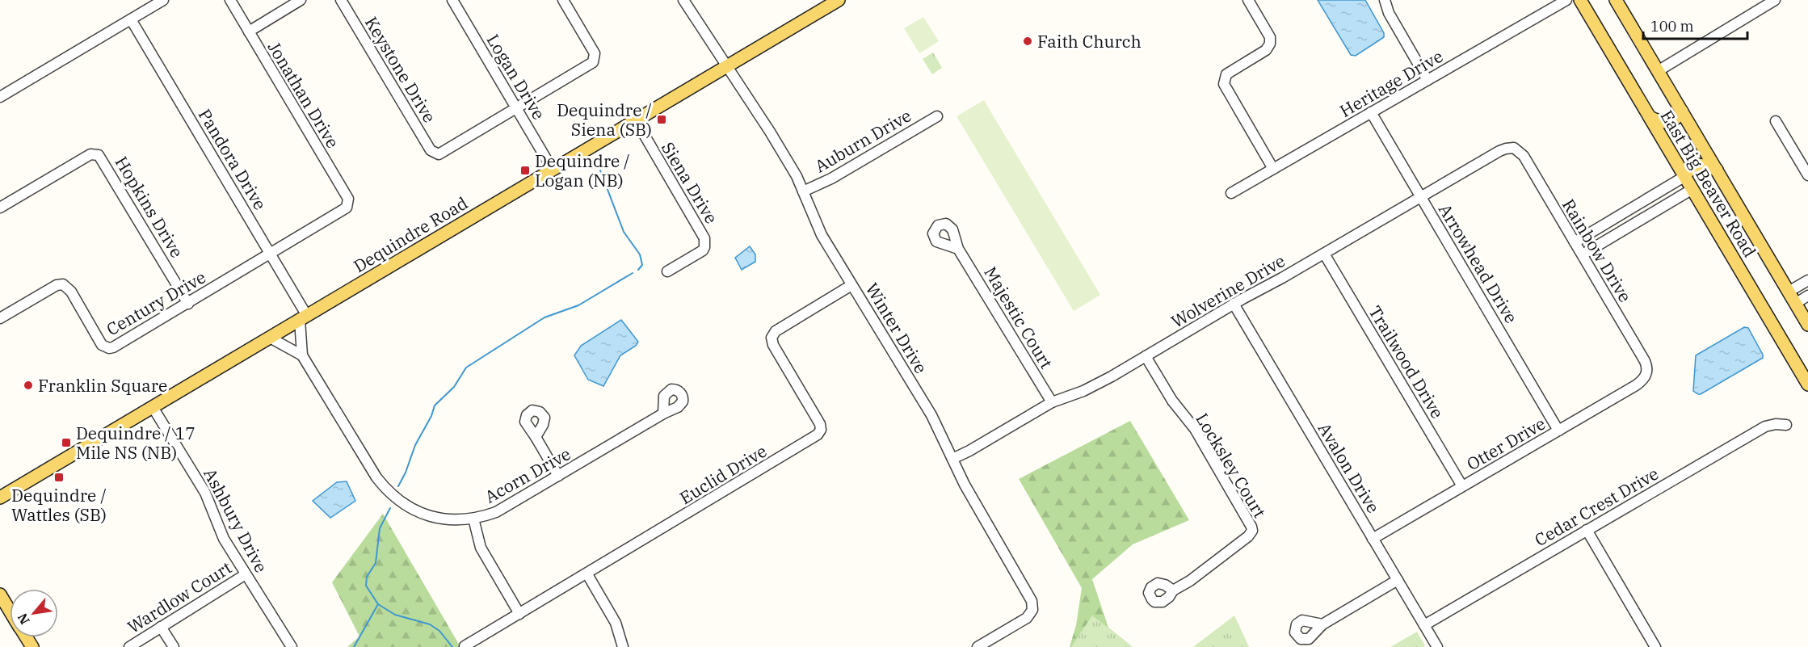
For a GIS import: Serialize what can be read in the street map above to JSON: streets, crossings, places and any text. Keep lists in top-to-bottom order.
{
  "streets": {
    "main road": ["East Big Beaver Road", "Dequindre Road"],
    "street": [
      "Keystone Drive",
      "Logan Drive",
      "Heritage Drive",
      "Jonathan Drive",
      "Auburn Drive",
      "Pandora Drive",
      "Siena Drive",
      "Hopkins Drive",
      "Rainbow Drive",
      "Arrowhead Drive",
      "Wolverine Drive",
      "Century Drive",
      "Majestic Court",
      "Winter Drive",
      "Trailwood Drive",
      "Otter Drive",
      "Locksley Court",
      "Avalon Drive",
      "Euclid Drive",
      "Acorn Drive",
      "Cedar Crest Drive",
      "Ashbury Drive",
      "Wardlow Court"
    ]
  },
  "crossings": [
    ["Keystone Drive", "Logan Drive"],
    ["Logan Drive", "Dequindre Road"],
    ["Heritage Drive", "Arrowhead Drive"],
    ["Jonathan Drive", "Century Drive"],
    ["Auburn Drive", "Winter Drive"],
    ["Pandora Drive", "Dequindre Road"],
    ["Pandora Drive", "Century Drive"],
    ["Pandora Drive", "Acorn Drive"],
    ["Siena Drive", "Dequindre Road"],
    ["Hopkins Drive", "Century Drive"],
    ["Dequindre Road", "Winter Drive"],
    ["Dequindre Road", "Acorn Drive"],
    ["Dequindre Road", "Ashbury Drive"],
    ["Rainbow Drive", "Wolverine Drive"],
    ["Rainbow Drive", "Otter Drive"],
    ["Arrowhead Drive", "Wolverine Drive"],
    ["Arrowhead Drive", "Otter Drive"],
    ["Wolverine Drive", "Majestic Court"],
    ["Wolverine Drive", "Winter Drive"],
    ["Wolverine Drive", "Trailwood Drive"],
    ["Wolverine Drive", "Locksley Court"],
    ["Wolverine Drive", "Avalon Drive"],
    ["Winter Drive", "Euclid Drive"],
    ["Trailwood Drive", "Otter Drive"],
    ["Otter Drive", "Avalon Drive"],
    ["Avalon Drive", "Cedar Crest Drive"],
    ["Ashbury Drive", "Wardlow Court"]
  ],
  "places": {
    "other": ["Faith Church", "Franklin Square"],
    "transit": [
      "Dequindre / Siena (SB)",
      "Dequindre / Logan (NB)",
      "Dequindre / 17 Mile NS (NB)",
      "Dequindre / Wattles (SB)"
    ]
  },
  "scale_bar": "100 m",
  "north": "bottom left"
}
